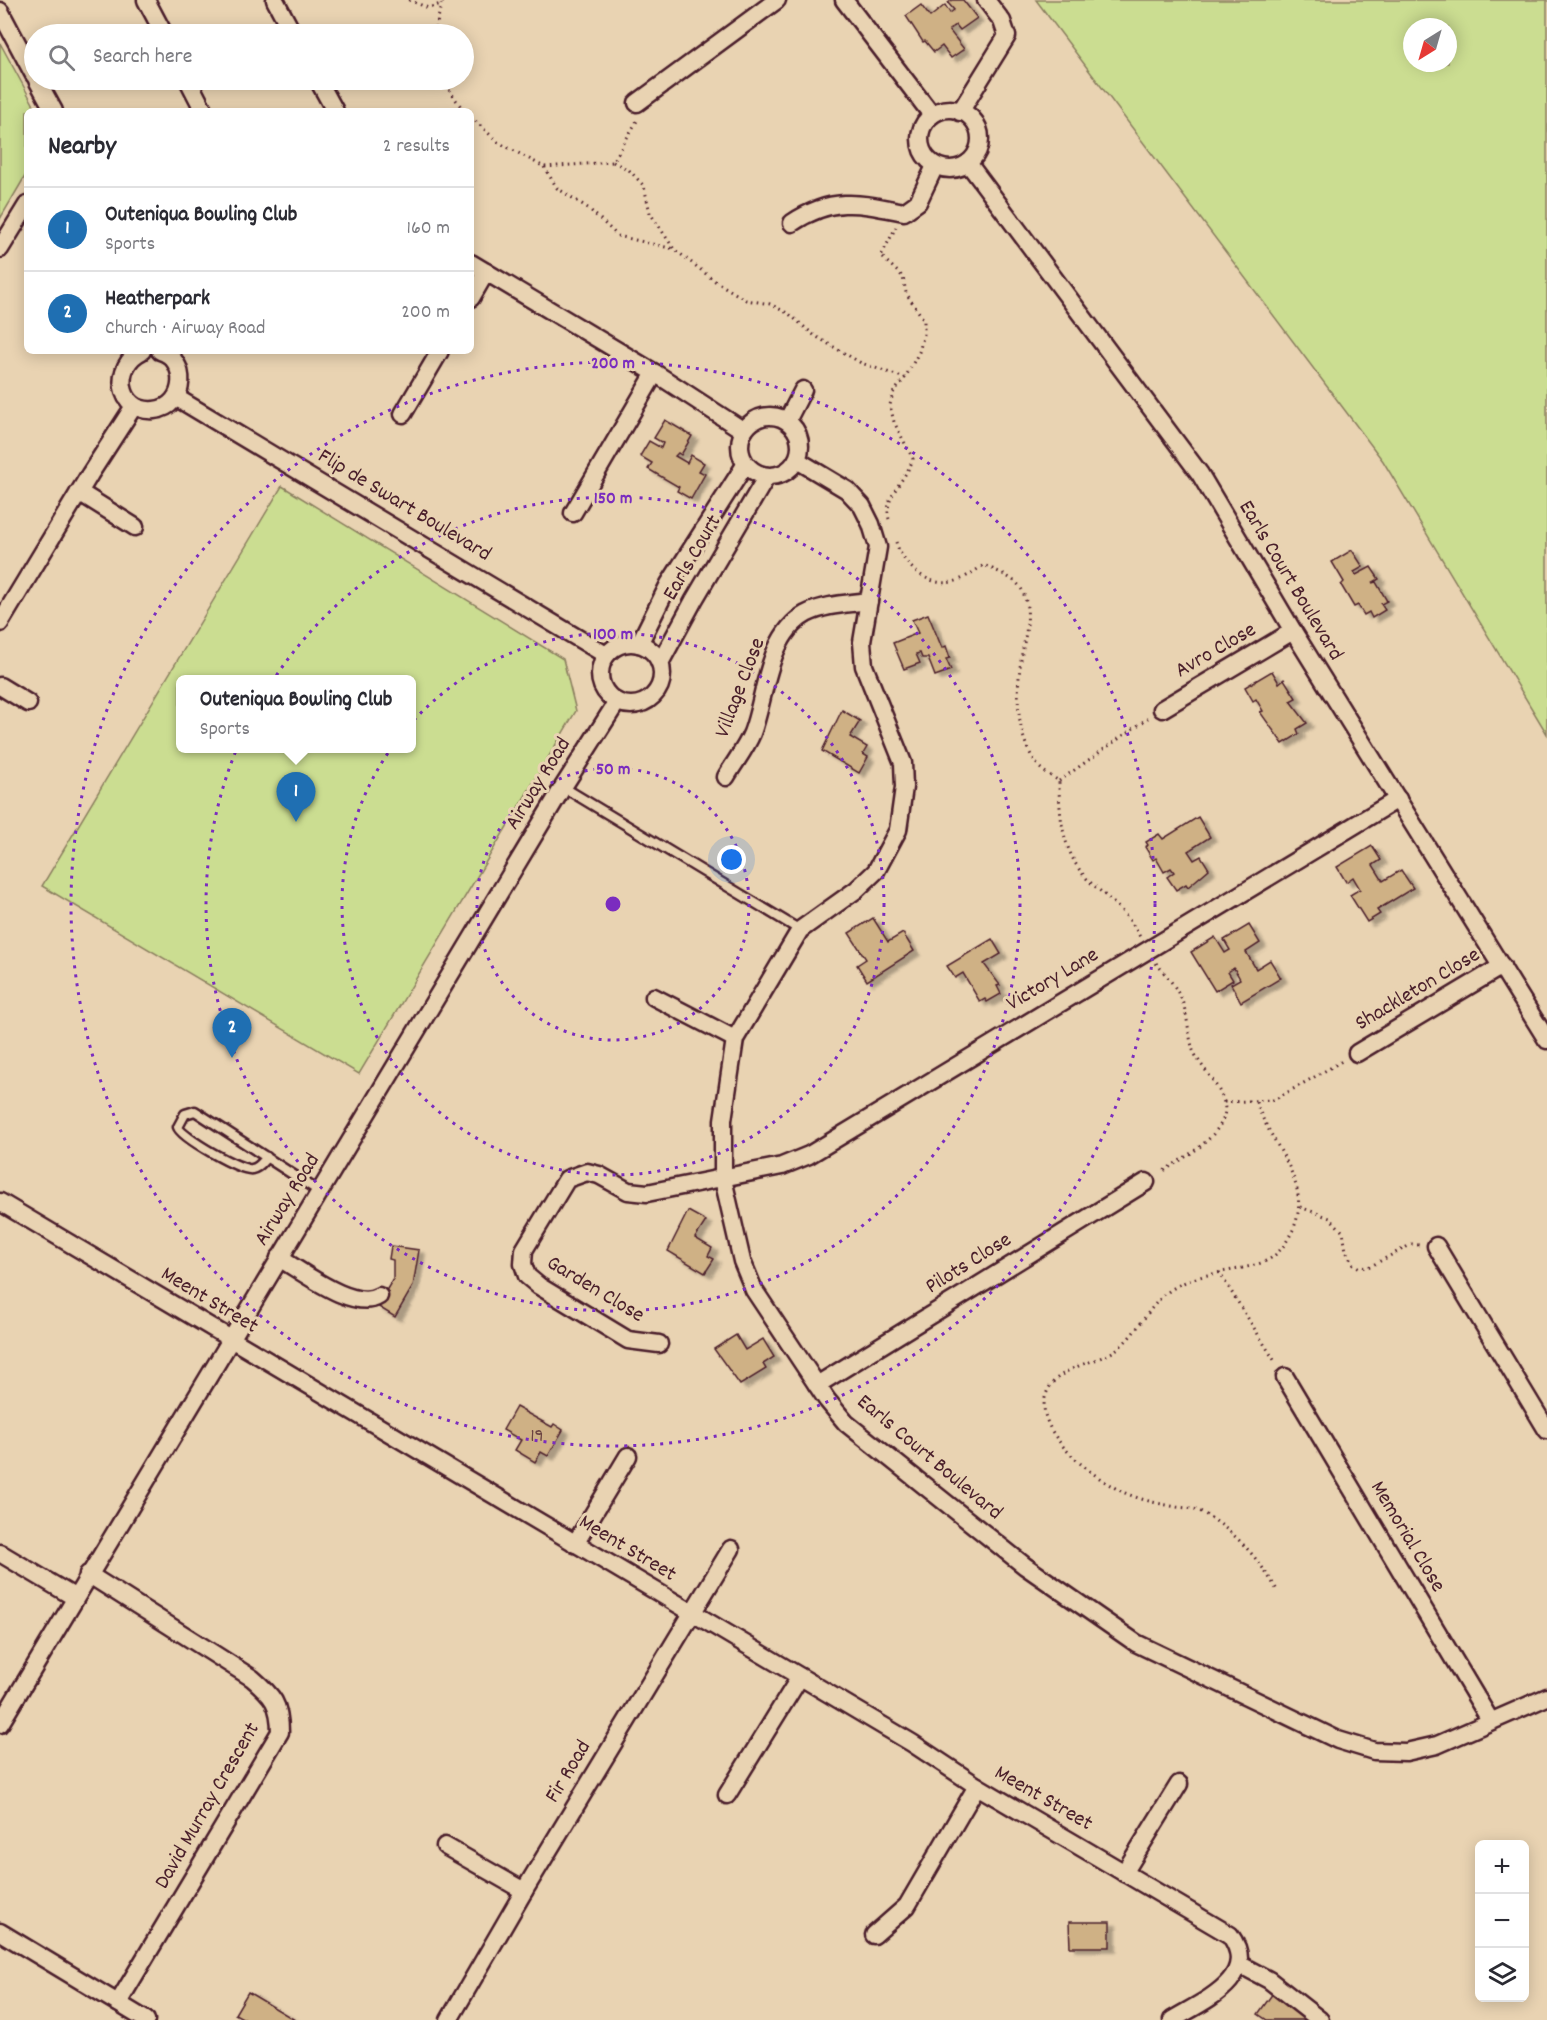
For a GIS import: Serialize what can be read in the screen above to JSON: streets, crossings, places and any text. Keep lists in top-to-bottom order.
{
  "streets": {
    "street": [
      "Flip de Swart Boulevard",
      "Earls Court",
      "Earls Court Boulevard",
      "Avro Close",
      "Village Close",
      "Airway Road",
      "Victory Lane",
      "Shackleton Close",
      "Pilots Close",
      "Garden Close",
      "Meent Street",
      "Memorial Close",
      "Fir Road",
      "David Murray Crescent"
    ]
  },
  "crossings": [
    ["Flip de Swart Boulevard", "Earls Court"],
    ["Flip de Swart Boulevard", "Airway Road"],
    ["Earls Court", "Earls Court Boulevard"],
    ["Earls Court", "Airway Road"],
    ["Earls Court Boulevard", "Avro Close"],
    ["Earls Court Boulevard", "Village Close"],
    ["Earls Court Boulevard", "Victory Lane"],
    ["Earls Court Boulevard", "Shackleton Close"],
    ["Earls Court Boulevard", "Pilots Close"],
    ["Earls Court Boulevard", "Garden Close"],
    ["Earls Court Boulevard", "Memorial Close"],
    ["Airway Road", "Meent Street"],
    ["Airway Road", "David Murray Crescent"],
    ["Victory Lane", "Garden Close"],
    ["Meent Street", "Fir Road"]
  ],
  "house_numbers": ["19"],
  "north": "bottom left",
  "page": {
    "search": "Search here",
    "heading": ["Nearby", "2 results"],
    "list": [
      {
        "mark": "1",
        "name": "Outeniqua Bowling Club",
        "note": "Sports",
        "value": "160 m"
      },
      {
        "mark": "2",
        "name": "Heatherpark",
        "note": "Church · Airway Road",
        "value": "200 m"
      }
    ],
    "popup": ["Outeniqua Bowling Club", "Sports"],
    "pins": ["1", "2"],
    "map_buttons": ["+", "−"]
  },
  "rings": [
    "200 m",
    "150 m",
    "100 m",
    "50 m"
  ]
}
